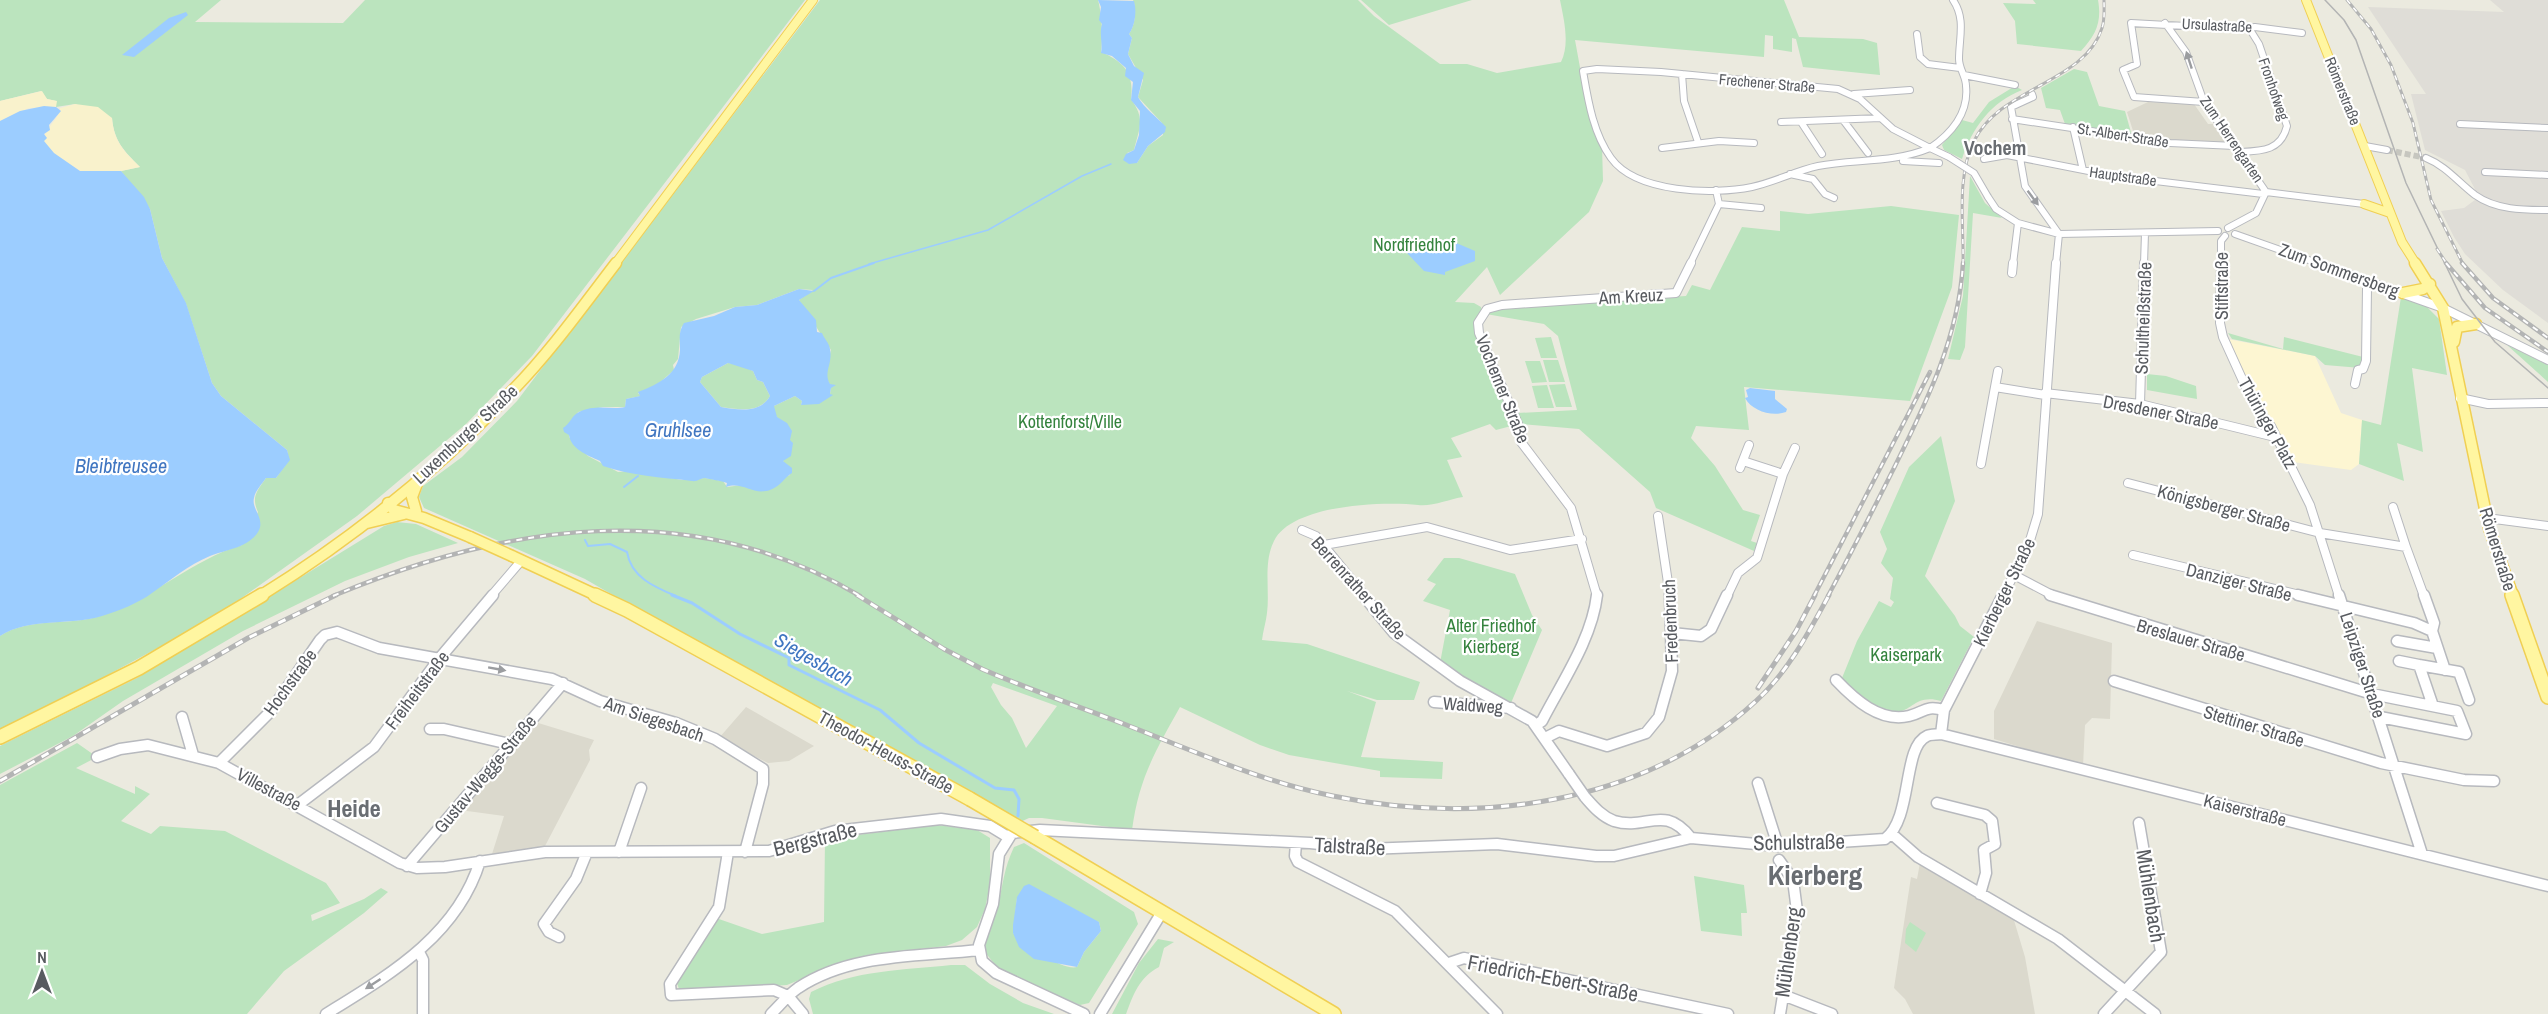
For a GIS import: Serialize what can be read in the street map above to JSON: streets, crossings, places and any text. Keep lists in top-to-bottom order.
{
  "streets": {
    "main road": ["Römerstraße", "Luxemburger Straße", "Theodor-Heuss-Straße"],
    "street": [
      "Ursulastraße",
      "Frechener Straße",
      "Fronhofweg",
      "St.-Albert-Straße",
      "Zum Herrengarten",
      "Hauptstraße",
      "Zum Sommersberg",
      "Stiftstraße",
      "Am Kreuz",
      "Schultheißstraße",
      "Vochemer Straße",
      "Dresdener Straße",
      "Thüringer Platz",
      "Königsberger Straße",
      "Danziger Straße",
      "Berrenrather Straße",
      "Kierberger Straße",
      "Fredenbruch",
      "Breslauer Straße",
      "Leipziger Straße",
      "Hochstraße",
      "Freiheitstraße",
      "Waldweg",
      "Am Siegesbach",
      "Stettiner Straße",
      "Gustav-Wegge-Straße",
      "Villestraße",
      "Kaiserstraße",
      "Bergstraße",
      "Schulstraße",
      "Talstraße",
      "Mühlenbach",
      "Mühlenberg",
      "Friedrich-Ebert-Straße"
    ]
  },
  "crossings": [
    ["Ursulastraße", "Fronhofweg"],
    ["Ursulastraße", "Zum Herrengarten"],
    ["Fronhofweg", "St.-Albert-Straße"],
    ["Fronhofweg", "Zum Herrengarten"],
    ["Römerstraße", "Zum Sommersberg"],
    ["St.-Albert-Straße", "Zum Herrengarten"],
    ["Zum Herrengarten", "Hauptstraße"],
    ["Zum Herrengarten", "Stiftstraße"],
    ["Hauptstraße", "Stiftstraße"],
    ["Stiftstraße", "Thüringer Platz"],
    ["Am Kreuz", "Vochemer Straße"],
    ["Schultheißstraße", "Dresdener Straße"],
    ["Vochemer Straße", "Berrenrather Straße"],
    ["Dresdener Straße", "Thüringer Platz"],
    ["Dresdener Straße", "Kierberger Straße"],
    ["Thüringer Platz", "Leipziger Straße"],
    ["Luxemburger Straße", "Theodor-Heuss-Straße"],
    ["Königsberger Straße", "Leipziger Straße"],
    ["Danziger Straße", "Leipziger Straße"],
    ["Berrenrather Straße", "Fredenbruch"],
    ["Berrenrather Straße", "Waldweg"],
    ["Berrenrather Straße", "Schulstraße"],
    ["Berrenrather Straße", "Talstraße"],
    ["Kierberger Straße", "Breslauer Straße"],
    ["Kierberger Straße", "Kaiserstraße"],
    ["Breslauer Straße", "Leipziger Straße"],
    ["Leipziger Straße", "Stettiner Straße"],
    ["Leipziger Straße", "Kaiserstraße"],
    ["Hochstraße", "Freiheitstraße"],
    ["Hochstraße", "Villestraße"],
    ["Freiheitstraße", "Theodor-Heuss-Straße"],
    ["Freiheitstraße", "Villestraße"],
    ["Am Siegesbach", "Gustav-Wegge-Straße"],
    ["Am Siegesbach", "Bergstraße"],
    ["Gustav-Wegge-Straße", "Villestraße"],
    ["Gustav-Wegge-Straße", "Bergstraße"],
    ["Villestraße", "Bergstraße"],
    ["Bergstraße", "Talstraße"],
    ["Schulstraße", "Talstraße"]
  ],
  "one_way": ["Zum Herrengarten"],
  "districts": ["Vochem", "Heide", "Kierberg"],
  "water": ["Gruhlsee", "Bleibtreusee", "Siegesbach"],
  "parks": [
    "Nordfriedhof",
    "Kottenforst/Ville",
    "Alter Friedhof Kierberg",
    "Kaiserpark"
  ],
  "north": "top"
}
